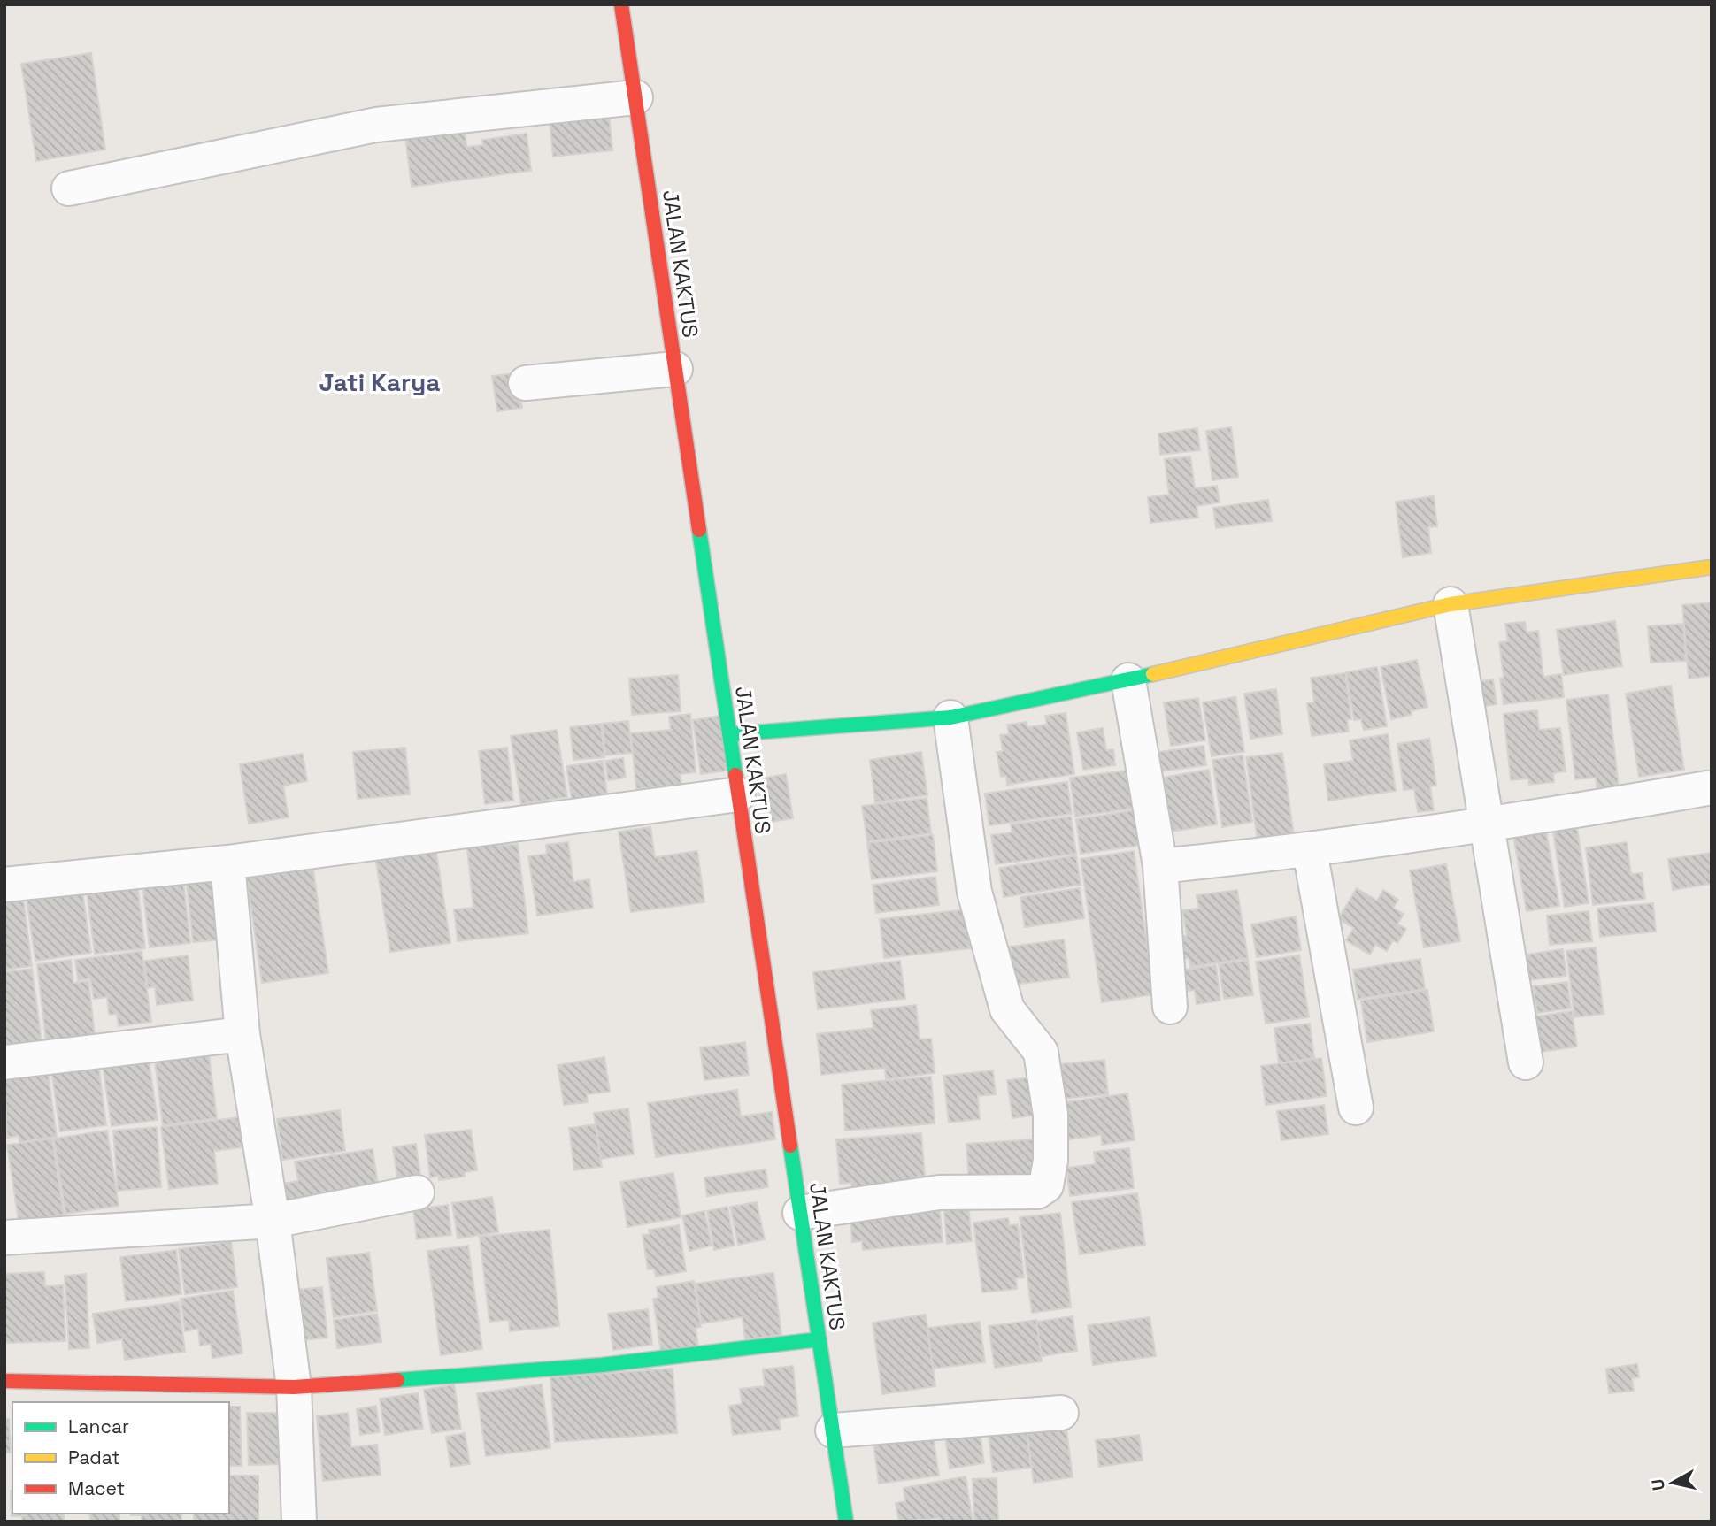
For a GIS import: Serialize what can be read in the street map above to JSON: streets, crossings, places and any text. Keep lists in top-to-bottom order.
{
  "streets": {
    "street": ["JALAN KAKTUS"]
  },
  "districts": ["Jati Karya"],
  "legend": ["Lancar", "Padat", "Macet"],
  "north": "left"
}
